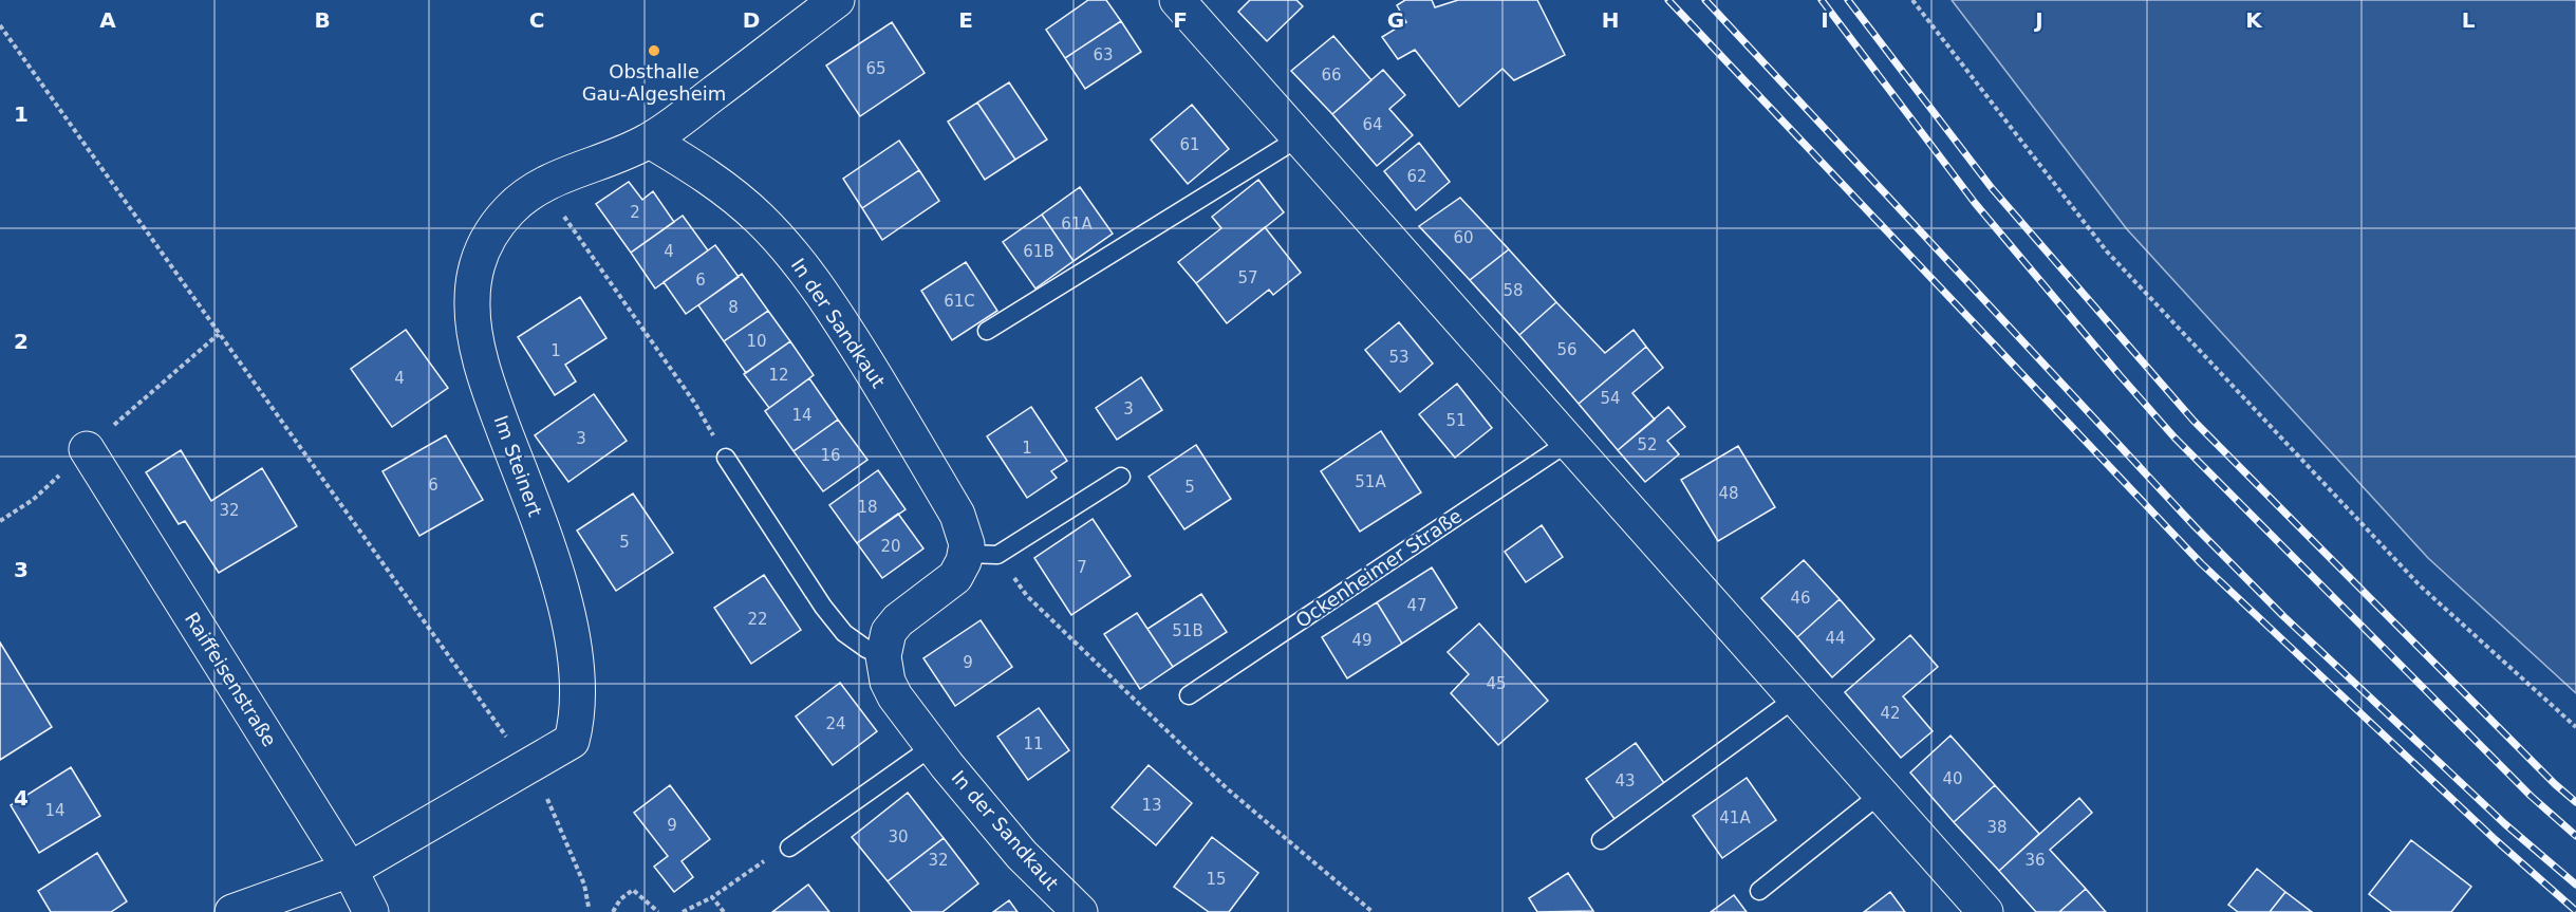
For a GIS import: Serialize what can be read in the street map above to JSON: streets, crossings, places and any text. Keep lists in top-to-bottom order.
{
  "streets": {
    "street": ["In der Sandkaut", "Im Steinert", "Raiffeisenstraße"],
    "lane": ["Ockenheimer Straße"]
  },
  "crossings": [
    ["In der Sandkaut", "Im Steinert"],
    ["Im Steinert", "Raiffeisenstraße"]
  ],
  "places": ["Obsthalle Gau-Algesheim"],
  "house_numbers": [
    "63",
    "65",
    "66",
    "64",
    "61",
    "62",
    "2",
    "61A",
    "60",
    "4",
    "61B",
    "57",
    "6",
    "58",
    "61C",
    "8",
    "10",
    "56",
    "1",
    "53",
    "12",
    "4",
    "54",
    "3",
    "14",
    "51",
    "3",
    "52",
    "1",
    "16",
    "51A",
    "6",
    "5",
    "48",
    "18",
    "32",
    "5",
    "20",
    "7",
    "46",
    "47",
    "22",
    "51B",
    "44",
    "49",
    "9",
    "45",
    "42",
    "24",
    "11",
    "40",
    "43",
    "13",
    "14",
    "41A",
    "9",
    "38",
    "30",
    "32",
    "36",
    "15"
  ],
  "grid": {
    "columns": [
      "A",
      "B",
      "C",
      "D",
      "E",
      "F",
      "G",
      "H",
      "I",
      "J",
      "K",
      "L"
    ],
    "rows": [
      "1",
      "2",
      "3",
      "4"
    ]
  }
}
